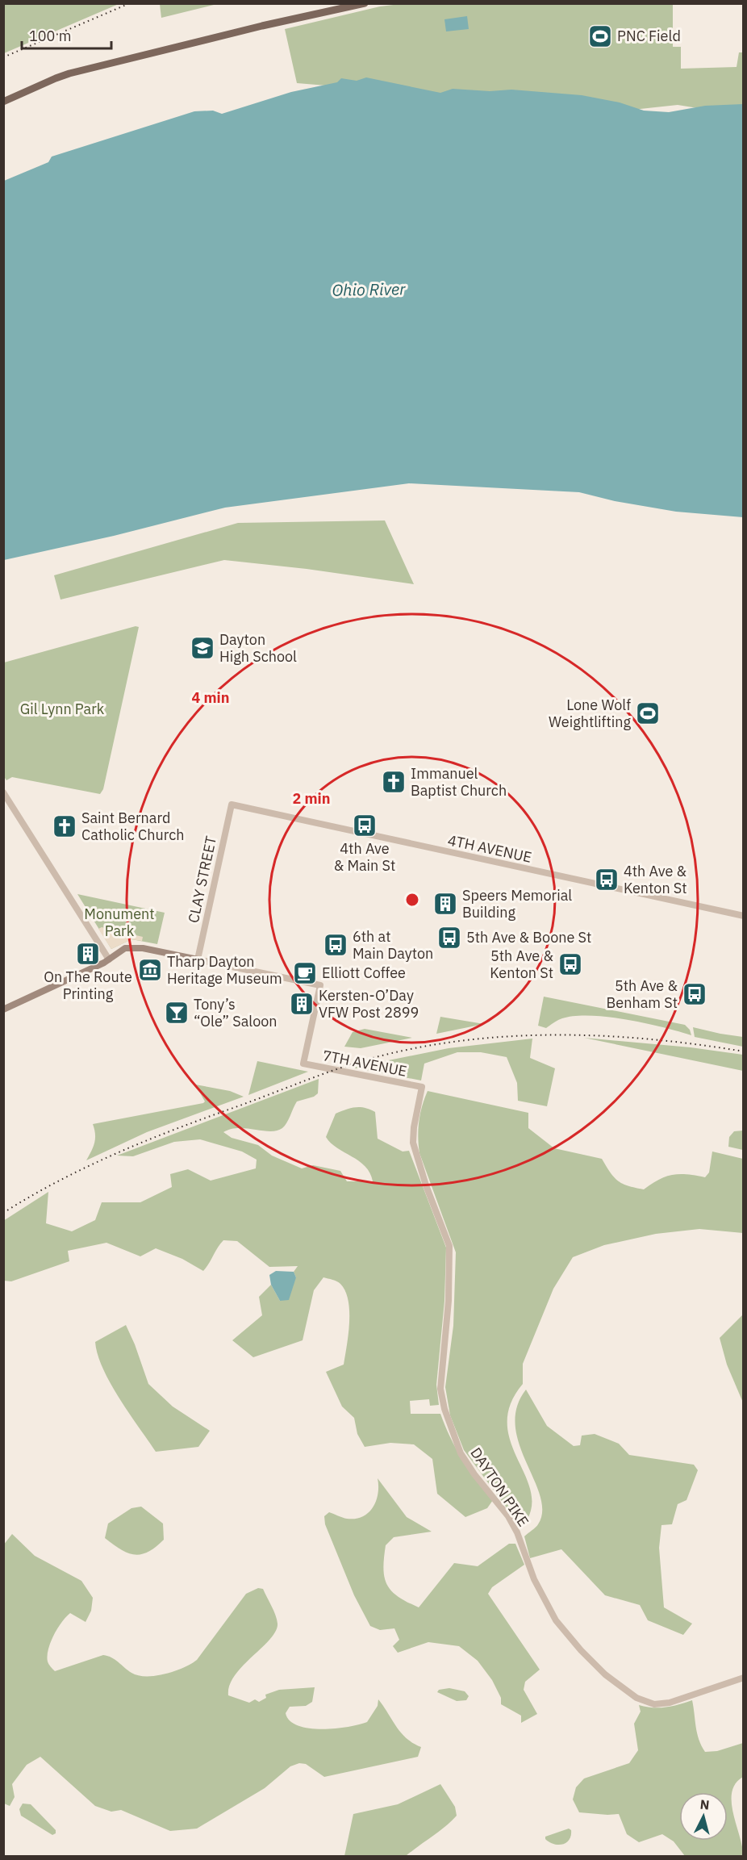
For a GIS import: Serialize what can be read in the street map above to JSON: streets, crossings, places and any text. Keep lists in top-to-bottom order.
{
  "streets": {
    "street": [
      "4TH AVENUE",
      "CLAY STREET",
      "7TH AVENUE",
      "DAYTON PIKE"
    ]
  },
  "crossings": [
    ["4TH AVENUE", "CLAY STREET"],
    ["CLAY STREET", "7TH AVENUE"],
    ["7TH AVENUE", "DAYTON PIKE"]
  ],
  "water": ["Ohio River"],
  "parks": ["Gil Lynn Park", "Monument Park"],
  "places": {
    "sports": ["PNC Field", "Lone Wolf Weightlifting"],
    "school or university": ["Dayton High School"],
    "church": ["Immanuel Baptist Church", "Saint Bernard Catholic Church"],
    "bus stop": [
      "4th Ave & Main St",
      "4th Ave & Kenton St",
      "5th Ave & Boone St",
      "6th at Main Dayton",
      "5th Ave & Kenton St",
      "5th Ave & Benham St"
    ],
    "building": ["Speers Memorial Building", "On The Route Printing", "Kersten-O’Day VFW Post 2899"],
    "museum": ["Tharp Dayton Heritage Museum"],
    "cafe": ["Elliott Coffee"],
    "bar": ["Tony’s “Ole” Saloon"]
  },
  "scale_bar": "100 m",
  "north": "top",
  "rings": ["4 min", "2 min"]
}
